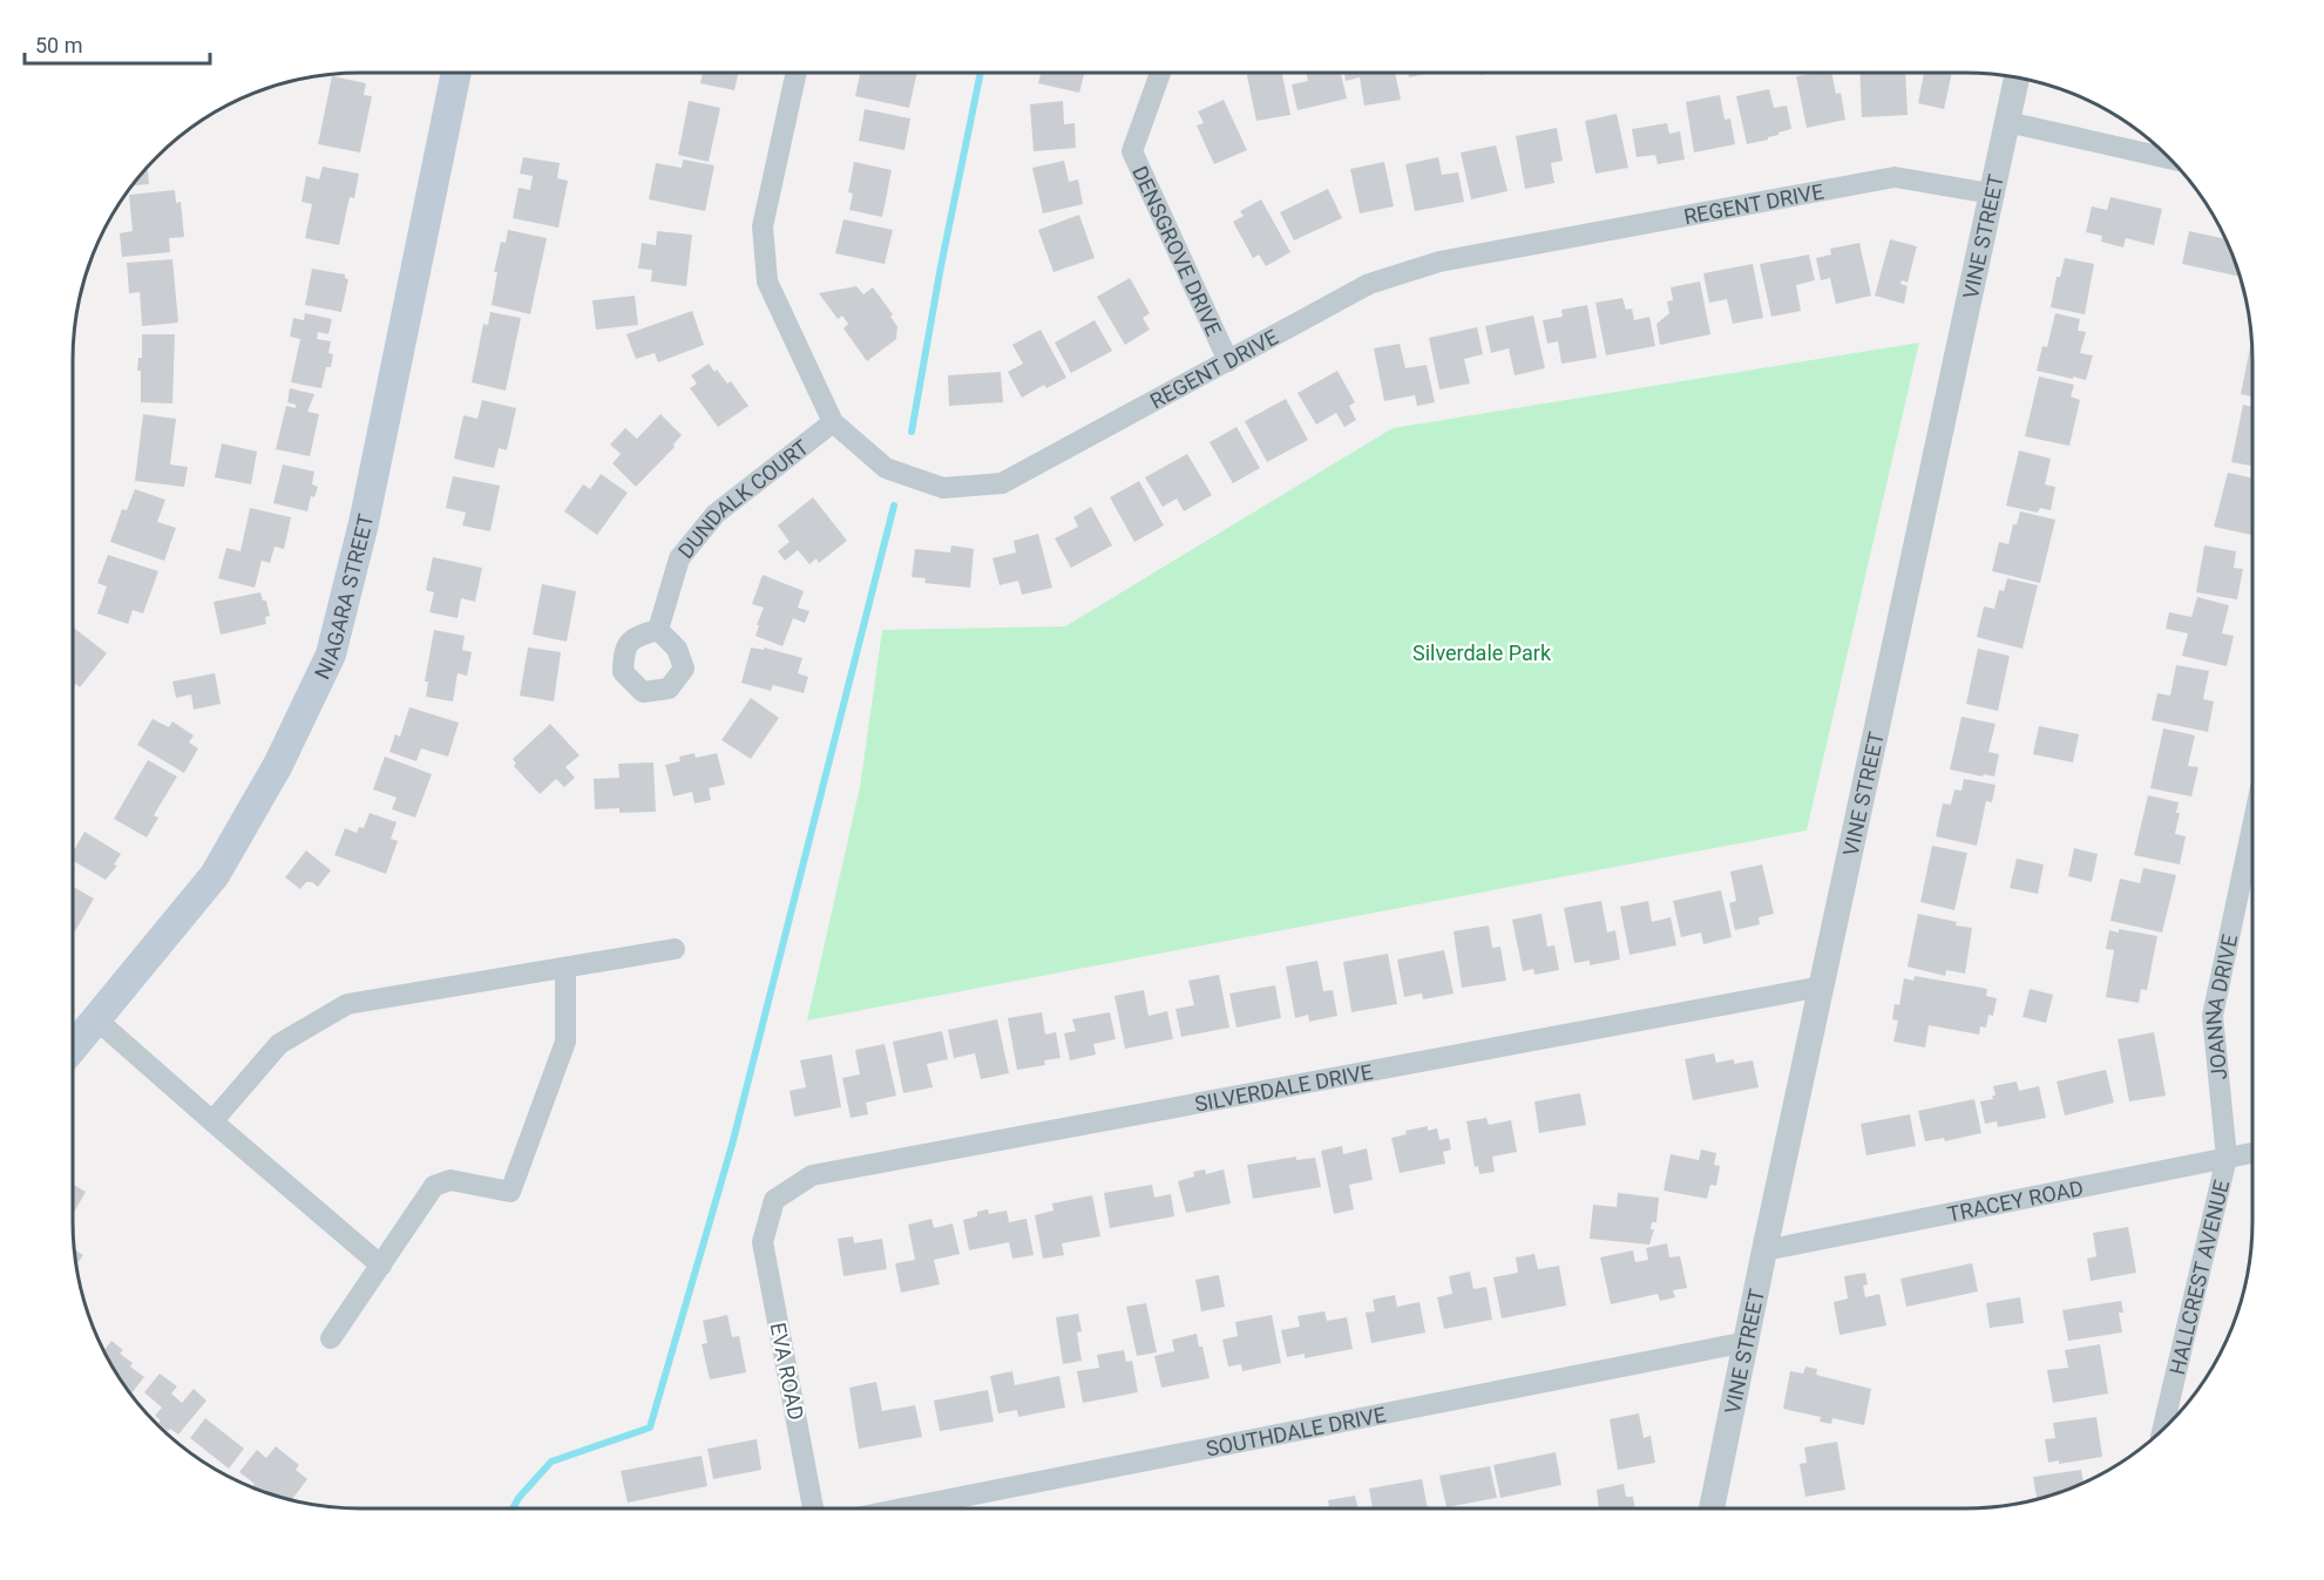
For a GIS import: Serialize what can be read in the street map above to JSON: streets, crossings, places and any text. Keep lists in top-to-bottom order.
{
  "streets": {
    "main road": ["NIAGARA STREET"],
    "street": [
      "REGENT DRIVE",
      "VINE STREET",
      "DENSGROVE DRIVE",
      "DUNDALK COURT",
      "JOANNA DRIVE",
      "SILVERDALE DRIVE",
      "TRACEY ROAD",
      "HALLCREST AVENUE",
      "EVA ROAD",
      "SOUTHDALE DRIVE"
    ]
  },
  "crossings": [
    ["REGENT DRIVE", "VINE STREET"],
    ["REGENT DRIVE", "DENSGROVE DRIVE"],
    ["REGENT DRIVE", "DUNDALK COURT"],
    ["VINE STREET", "SILVERDALE DRIVE"],
    ["VINE STREET", "TRACEY ROAD"],
    ["VINE STREET", "SOUTHDALE DRIVE"],
    ["JOANNA DRIVE", "TRACEY ROAD"],
    ["JOANNA DRIVE", "HALLCREST AVENUE"],
    ["SILVERDALE DRIVE", "EVA ROAD"],
    ["TRACEY ROAD", "HALLCREST AVENUE"]
  ],
  "parks": ["Silverdale Park"],
  "scale_bar": "50 m"
}
